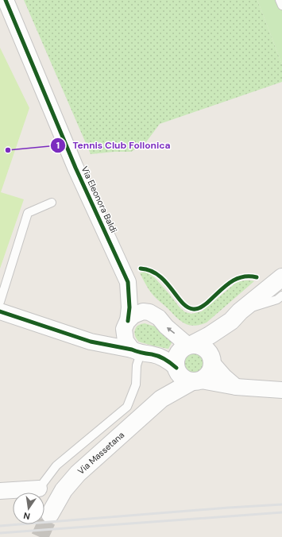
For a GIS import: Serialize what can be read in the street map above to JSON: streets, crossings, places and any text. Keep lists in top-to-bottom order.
{
  "streets": {
    "main road": ["Via Massetana"],
    "street": ["Via Eleonora Baldi"]
  },
  "places": ["Tennis Club Follonica"],
  "north": "bottom"
}
